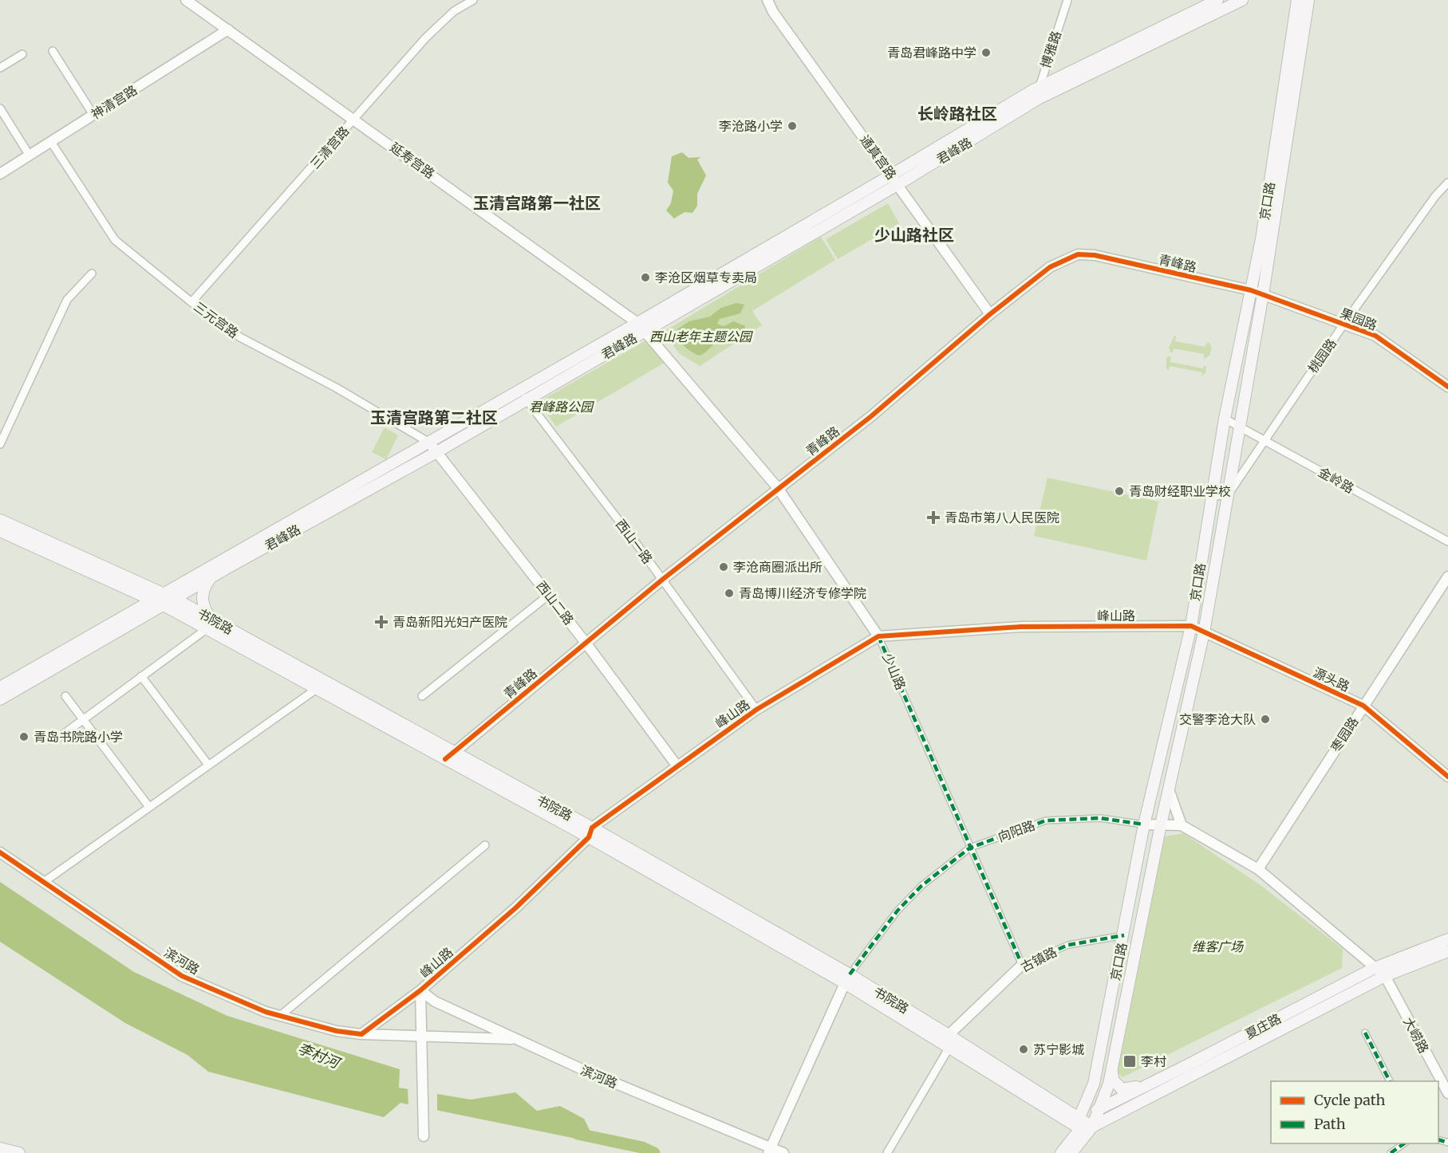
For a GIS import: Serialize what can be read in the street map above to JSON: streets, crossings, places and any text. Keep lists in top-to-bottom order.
{
  "streets": {
    "main road": [
      "君峰路",
      "京口路",
      "书院路",
      "夏庄路"
    ],
    "street": [
      "博雅路",
      "神清宫路",
      "三清宫路",
      "通真宫路",
      "延寿宫路",
      "青峰路",
      "果园路",
      "三元宫路",
      "桃园路",
      "金岭路",
      "西山一路",
      "西山二路",
      "峰山路",
      "少山路",
      "源头路",
      "枣园路",
      "向阳路",
      "古镇路",
      "滨河路",
      "大崂路"
    ]
  },
  "crossings": [
    ["博雅路", "君峰路"],
    ["神清宫路", "延寿宫路"],
    ["神清宫路", "三元宫路"],
    ["三清宫路", "延寿宫路"],
    ["三清宫路", "三元宫路"],
    ["君峰路", "通真宫路"],
    ["君峰路", "延寿宫路"],
    ["君峰路", "三元宫路"],
    ["君峰路", "西山一路"],
    ["君峰路", "西山二路"],
    ["君峰路", "书院路"],
    ["君峰路", "少山路"],
    ["通真宫路", "青峰路"],
    ["延寿宫路", "少山路"],
    ["京口路", "青峰路"],
    ["京口路", "果园路"],
    ["京口路", "桃园路"],
    ["京口路", "金岭路"],
    ["京口路", "峰山路"],
    ["京口路", "书院路"],
    ["京口路", "源头路"],
    ["京口路", "向阳路"],
    ["京口路", "古镇路"],
    ["京口路", "夏庄路"],
    ["青峰路", "果园路"],
    ["青峰路", "西山一路"],
    ["青峰路", "西山二路"],
    ["青峰路", "书院路"],
    ["青峰路", "少山路"],
    ["果园路", "桃园路"],
    ["三元宫路", "西山二路"],
    ["桃园路", "金岭路"],
    ["西山一路", "峰山路"],
    ["西山二路", "峰山路"],
    ["峰山路", "书院路"],
    ["峰山路", "少山路"],
    ["峰山路", "源头路"],
    ["峰山路", "滨河路"],
    ["书院路", "向阳路"],
    ["书院路", "古镇路"],
    ["书院路", "夏庄路"],
    ["少山路", "向阳路"],
    ["少山路", "古镇路"],
    ["源头路", "枣园路"],
    ["枣园路", "向阳路"],
    ["向阳路", "滨河路"],
    ["向阳路", "夏庄路"],
    ["向阳路", "大崂路"],
    ["夏庄路", "大崂路"]
  ],
  "districts": [
    "长岭路社区",
    "玉清宫路第一社区",
    "少山路社区",
    "玉清宫路第二社区"
  ],
  "water": ["李村河"],
  "parks": ["西山老年主题公园", "君峰路公园", "维客广场"],
  "places": {
    "other": [
      "青岛君峰路中学",
      "李沧路小学",
      "李沧区烟草专卖局",
      "青岛财经职业学校",
      "李沧商圈派出所",
      "青岛博川经济专修学院",
      "交警李沧大队",
      "青岛书院路小学",
      "苏宁影城"
    ],
    "health": ["青岛市第八人民医院", "青岛新阳光妇产医院"],
    "transit": ["李村"]
  },
  "legend": ["Cycle path", "Path"]
}
